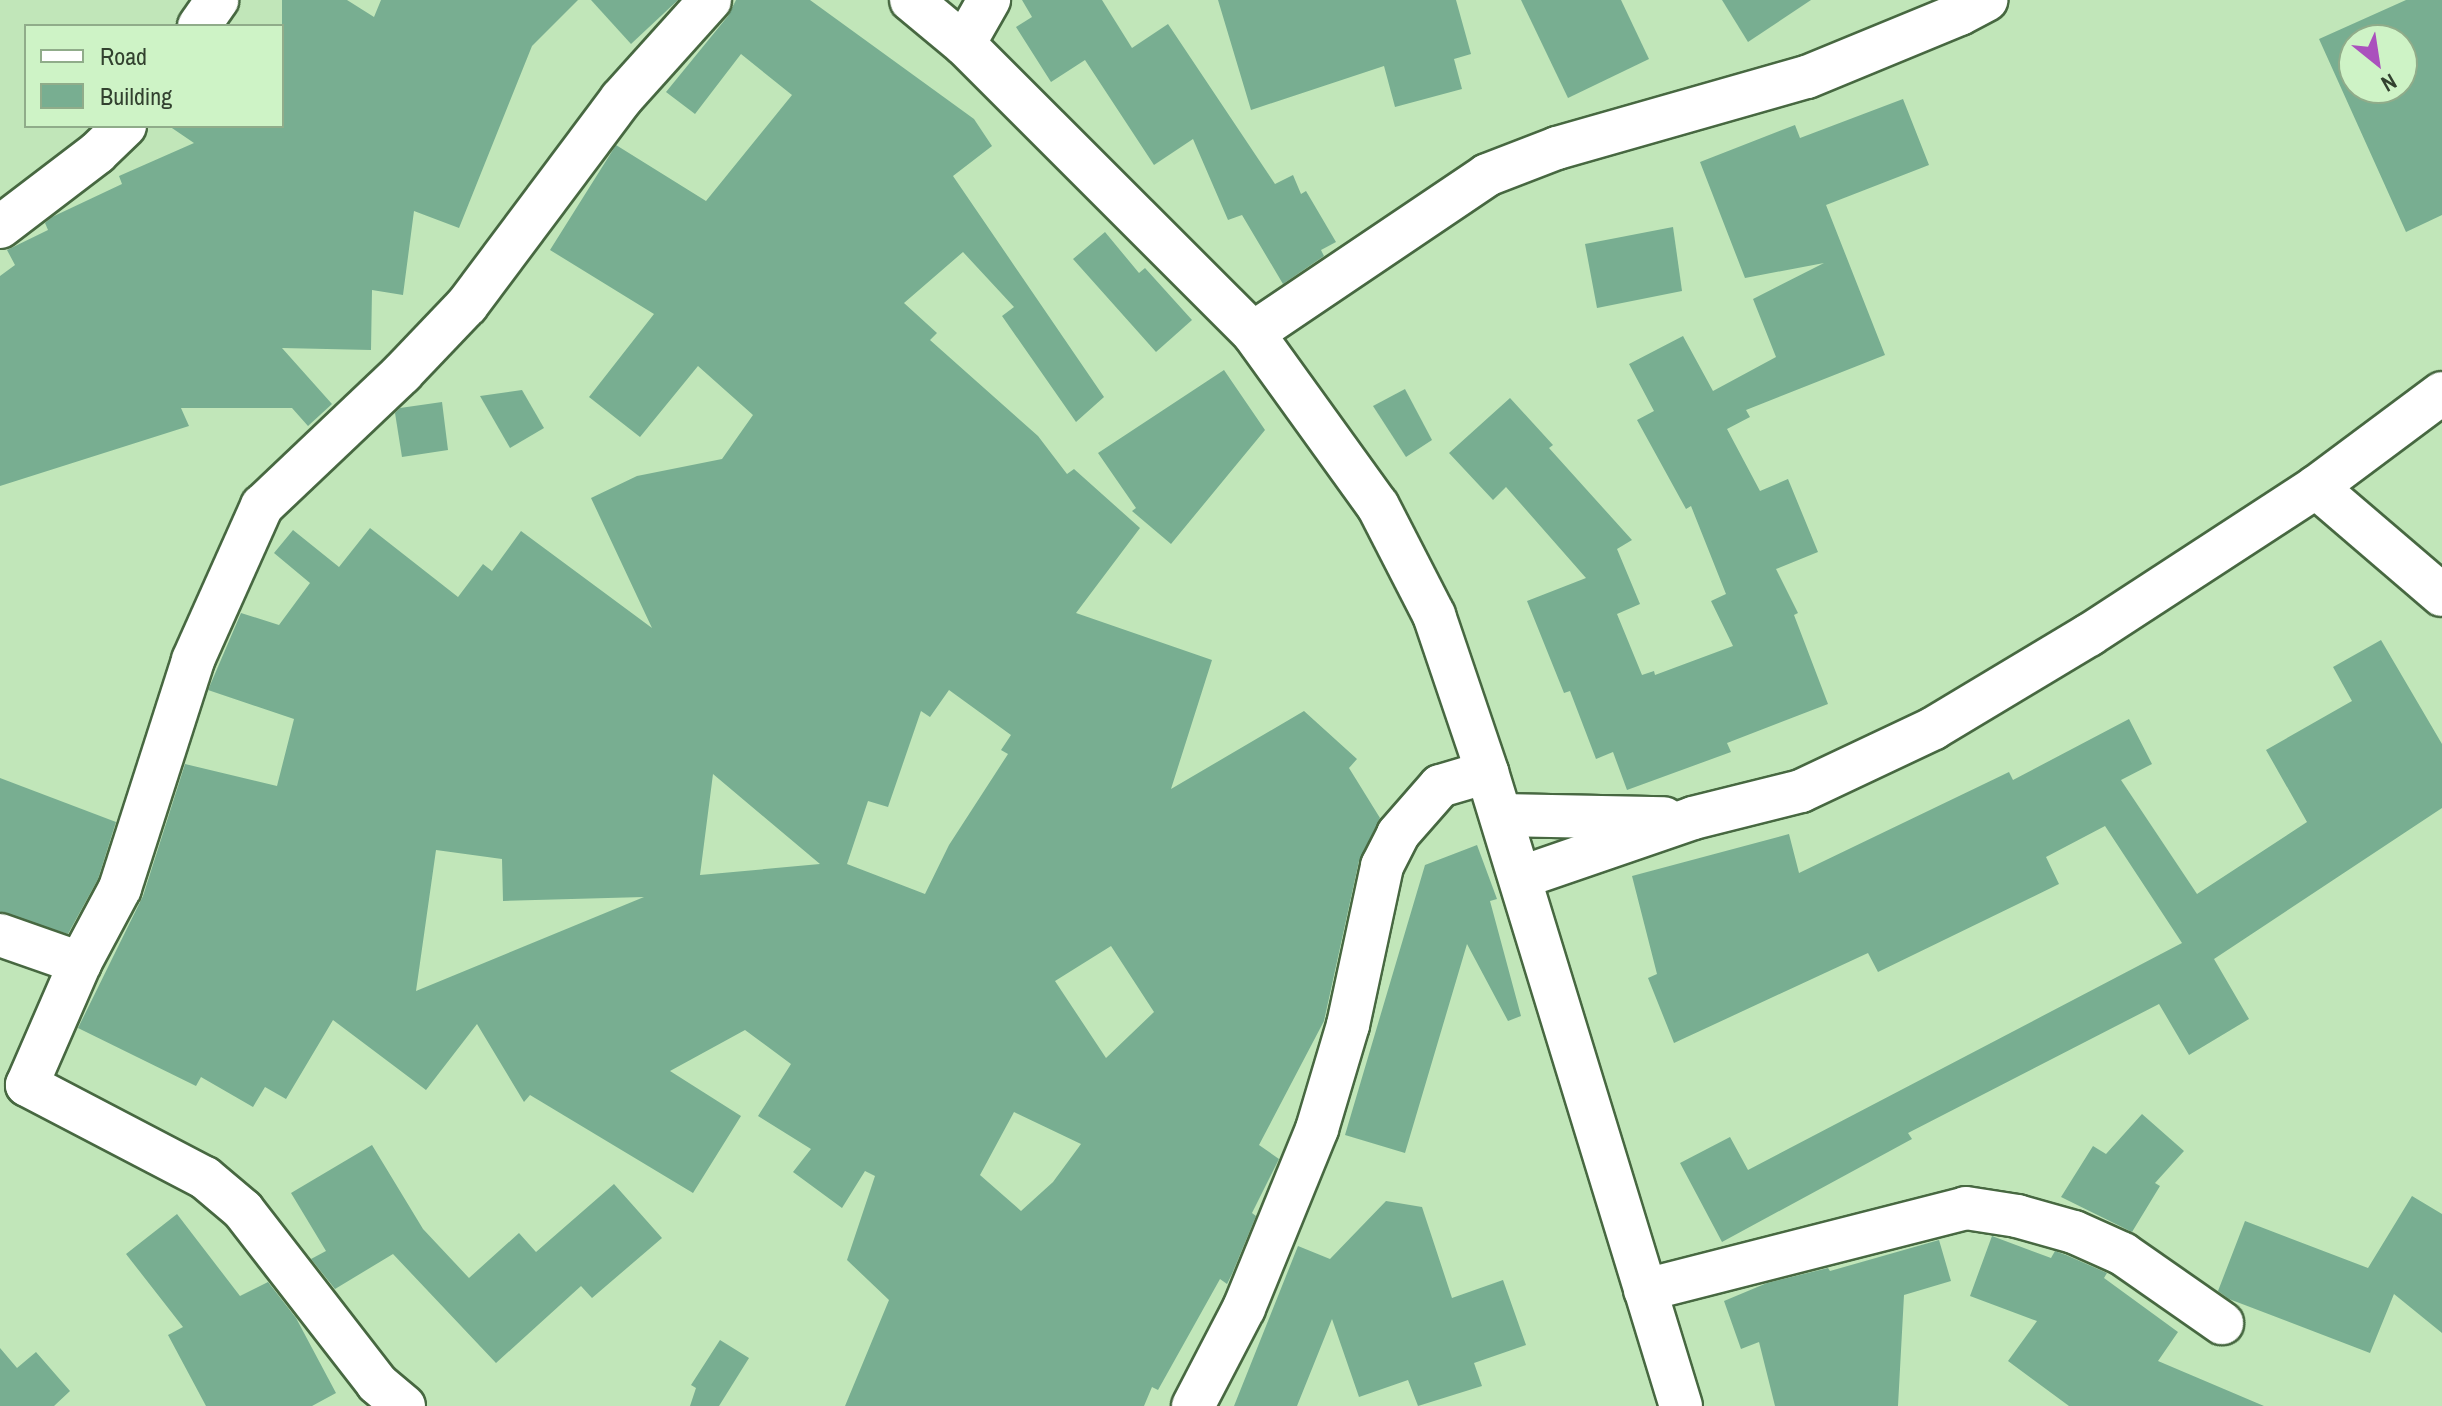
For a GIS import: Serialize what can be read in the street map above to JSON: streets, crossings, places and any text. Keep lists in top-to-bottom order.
{
  "legend": ["Road", "Building"],
  "north": "bottom right"
}
